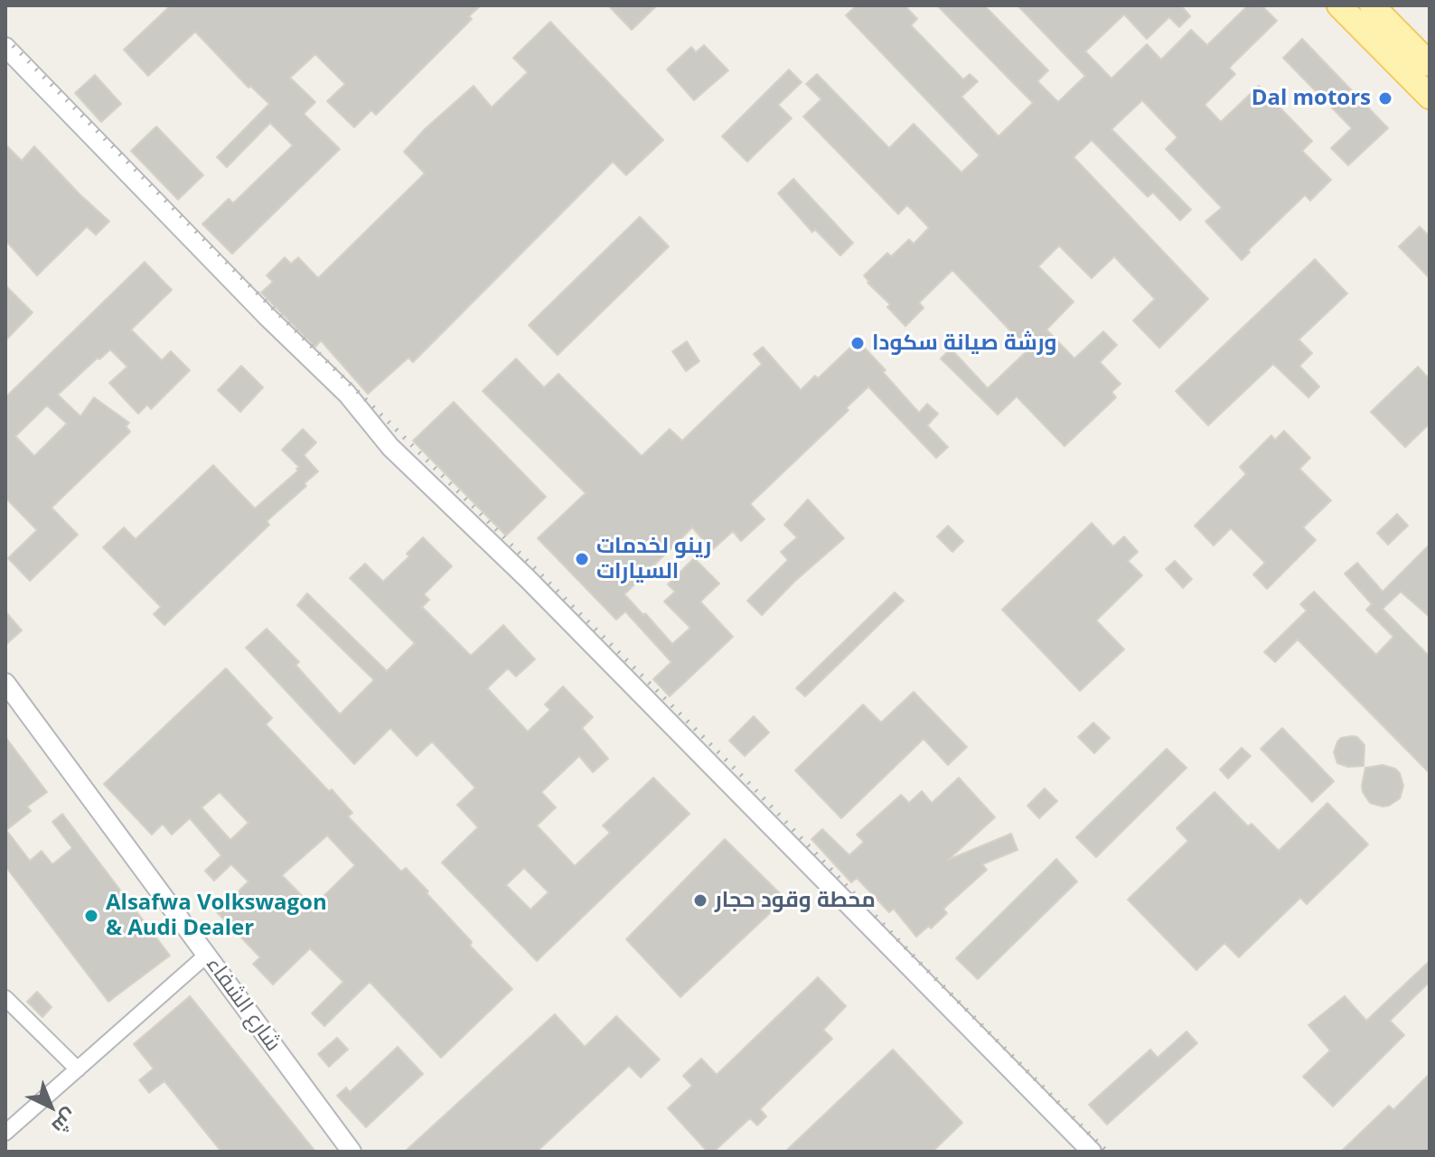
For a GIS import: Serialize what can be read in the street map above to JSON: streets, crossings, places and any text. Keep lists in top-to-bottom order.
{
  "streets": {
    "street": ["شارع الشفاء"]
  },
  "places": [
    "Dal motors",
    "ورشة صيانة سكودا",
    "رينو لخدمات السيارات",
    "محطة وقود حجار",
    "Alsafwa Volkswagon & Audi Dealer"
  ],
  "north": "bottom right"
}
